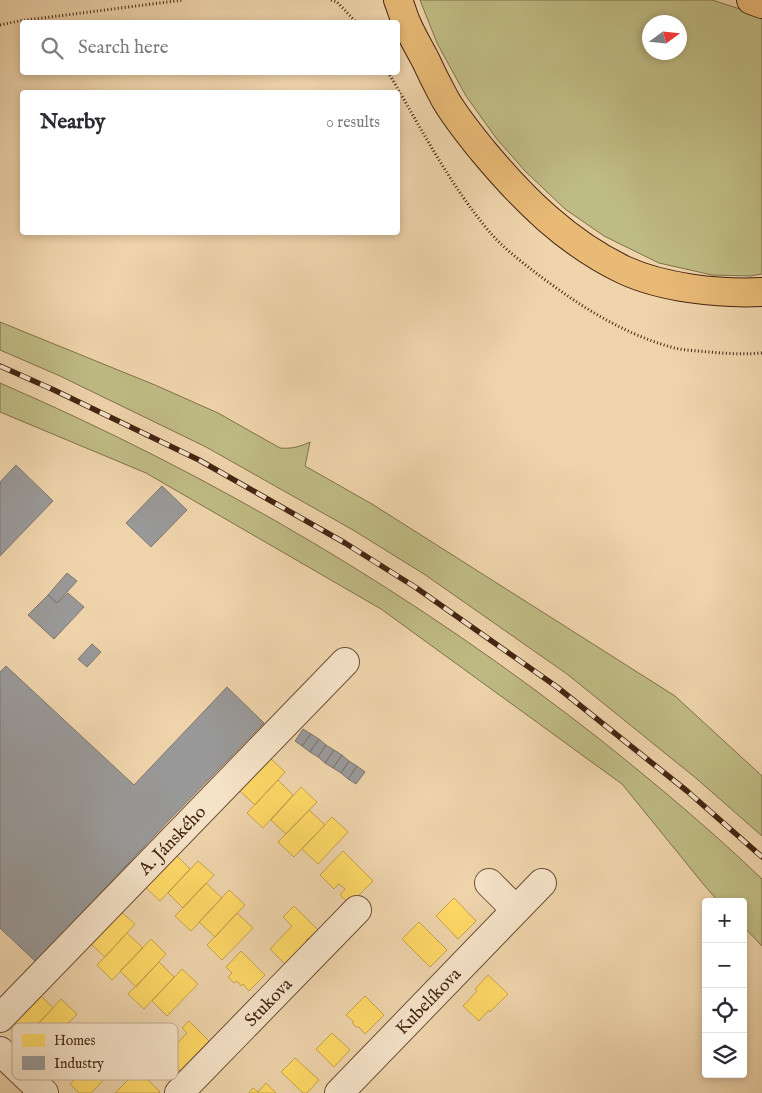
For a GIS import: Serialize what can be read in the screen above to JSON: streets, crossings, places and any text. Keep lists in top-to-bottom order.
{
  "streets": {
    "street": ["A. Jánského", "Kubelíkova", "Stukova"]
  },
  "legend": ["Homes", "Industry"],
  "north": "right",
  "page": {
    "search": "Search here",
    "heading": ["Nearby", "0 results"],
    "map_buttons": ["+", "−"]
  }
}
